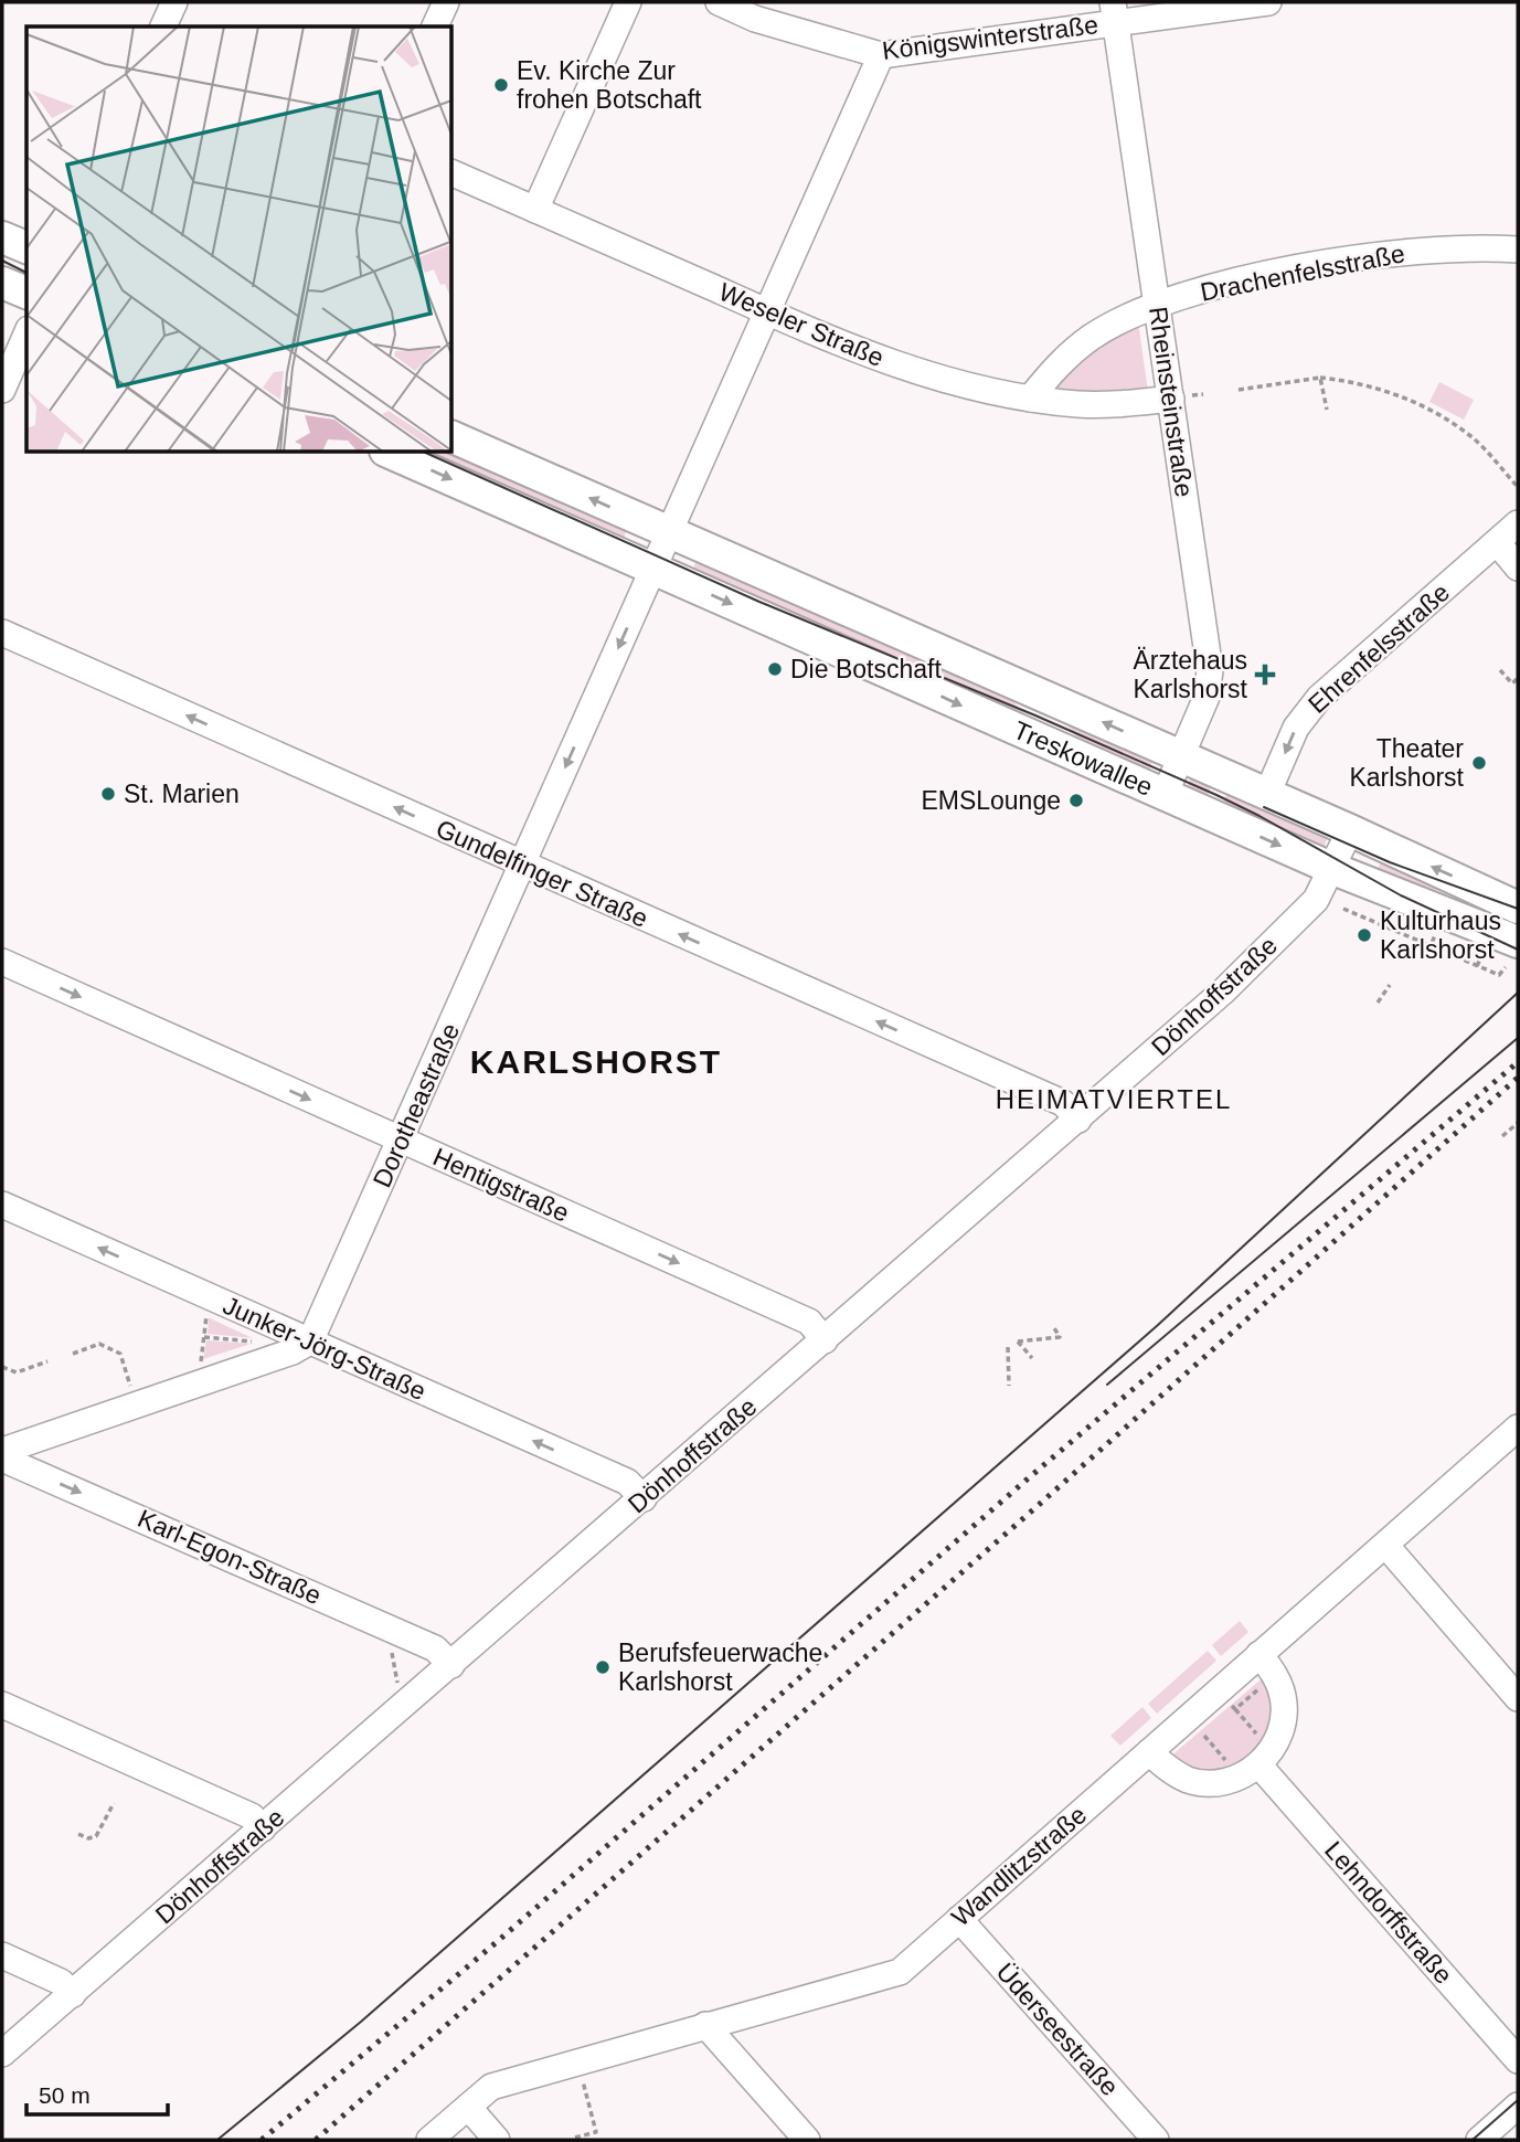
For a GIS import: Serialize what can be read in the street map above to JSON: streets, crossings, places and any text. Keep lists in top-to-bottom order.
{
  "streets": {
    "main road": ["Treskowallee"],
    "street": [
      "Königswinterstraße",
      "Drachenfelsstraße",
      "Weseler Straße",
      "Rheinsteinstraße",
      "Ehrenfelsstraße",
      "Gundelfinger Straße",
      "Dönhoffstraße",
      "Dorotheastraße",
      "Hentigstraße",
      "Junker-Jörg-Straße",
      "Karl-Egon-Straße",
      "Wandlitzstraße",
      "Lehndorffstraße",
      "Üderseestraße"
    ]
  },
  "crossings": [
    ["Königswinterstraße", "Rheinsteinstraße"],
    ["Drachenfelsstraße", "Weseler Straße"],
    ["Drachenfelsstraße", "Rheinsteinstraße"],
    ["Weseler Straße", "Rheinsteinstraße"],
    ["Rheinsteinstraße", "Treskowallee"],
    ["Ehrenfelsstraße", "Treskowallee"],
    ["Treskowallee", "Dönhoffstraße"],
    ["Treskowallee", "Dorotheastraße"],
    ["Gundelfinger Straße", "Dönhoffstraße"],
    ["Gundelfinger Straße", "Dorotheastraße"],
    ["Dönhoffstraße", "Hentigstraße"],
    ["Dönhoffstraße", "Junker-Jörg-Straße"],
    ["Dönhoffstraße", "Karl-Egon-Straße"],
    ["Dorotheastraße", "Hentigstraße"],
    ["Dorotheastraße", "Junker-Jörg-Straße"],
    ["Wandlitzstraße", "Üderseestraße"]
  ],
  "one_way": [
    "Ehrenfelsstraße",
    "Gundelfinger Straße",
    "Dorotheastraße",
    "Hentigstraße",
    "Junker-Jörg-Straße"
  ],
  "districts": ["KARLSHORST", "HEIMATVIERTEL"],
  "places": {
    "other": [
      "Ev. Kirche Zur frohen Botschaft",
      "Die Botschaft",
      "Theater Karlshorst",
      "St. Marien",
      "EMSLounge",
      "Kulturhaus Karlshorst",
      "Berufsfeuerwache Karlshorst"
    ],
    "health": ["Ärztehaus Karlshorst"]
  },
  "scale_bar": "50 m"
}
